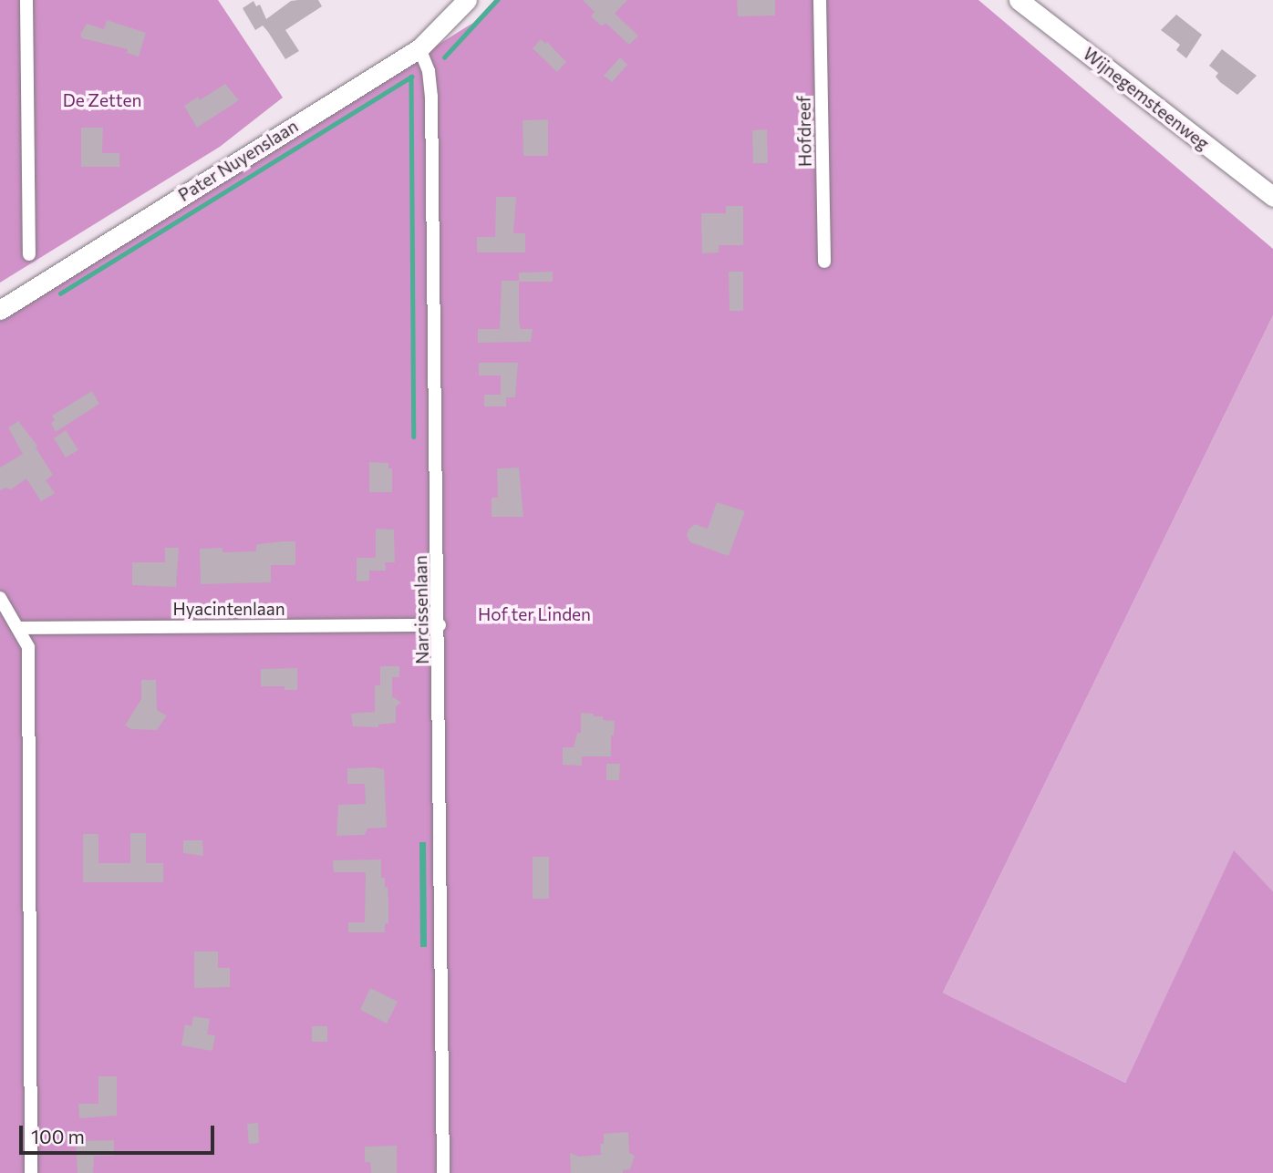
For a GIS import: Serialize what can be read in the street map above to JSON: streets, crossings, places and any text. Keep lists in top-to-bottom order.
{
  "streets": {
    "street": [
      "Wijnegemsteenweg",
      "Hofdreef",
      "Pater Nuyenslaan",
      "Hyacintenlaan",
      "Narcissenlaan"
    ]
  },
  "crossings": [
    ["Pater Nuyenslaan", "Narcissenlaan"],
    ["Hyacintenlaan", "Narcissenlaan"]
  ],
  "parks": ["De Zetten", "Hof ter Linden"],
  "scale_bar": "100 m"
}
